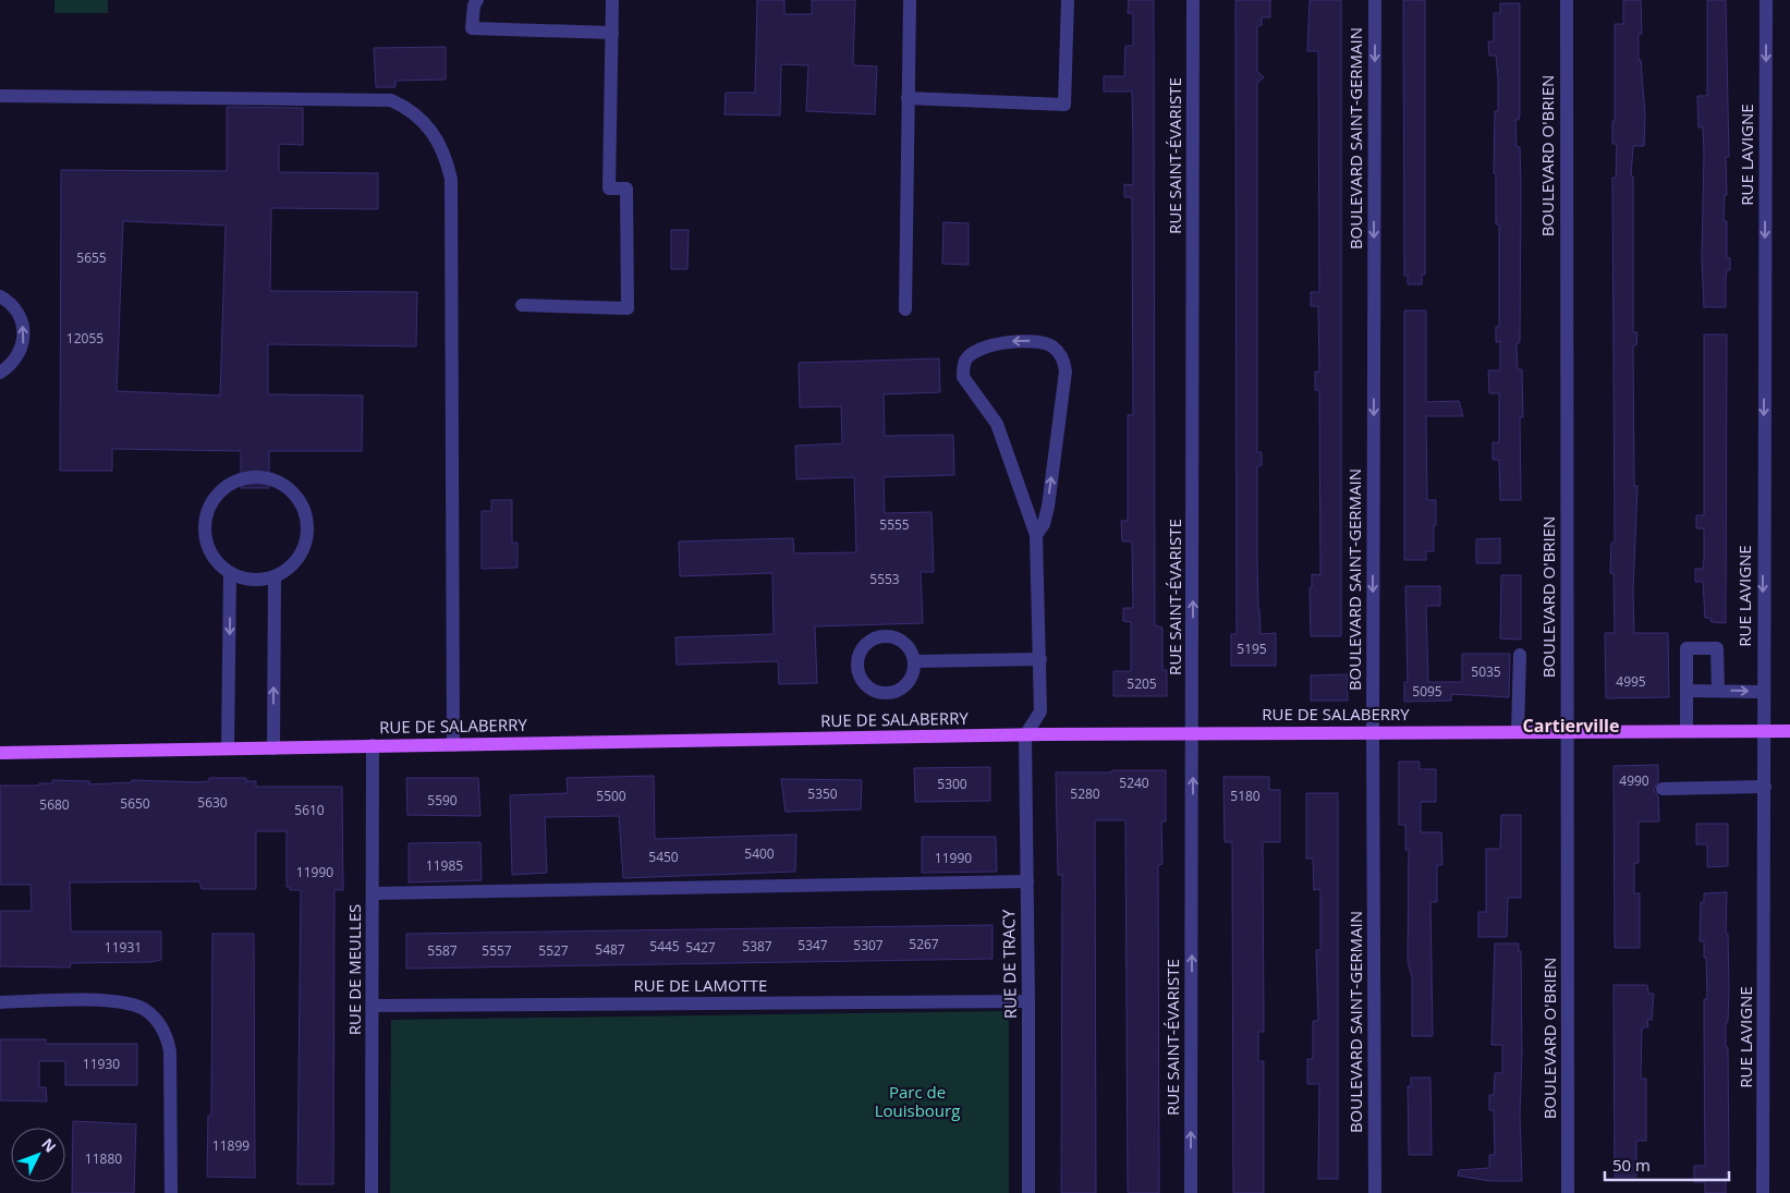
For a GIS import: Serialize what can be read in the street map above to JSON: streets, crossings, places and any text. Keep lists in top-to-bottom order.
{
  "streets": {
    "main road": ["RUE DE SALABERRY"],
    "street": [
      "BOULEVARD SAINT-GERMAIN",
      "RUE LAVIGNE",
      "RUE SAINT-ÉVARISTE",
      "BOULEVARD O'BRIEN",
      "RUE DE TRACY",
      "RUE DE MEULLES",
      "RUE DE LAMOTTE"
    ]
  },
  "crossings": [
    ["BOULEVARD SAINT-GERMAIN", "RUE DE SALABERRY"],
    ["RUE LAVIGNE", "RUE DE SALABERRY"],
    ["RUE SAINT-ÉVARISTE", "RUE DE SALABERRY"],
    ["BOULEVARD O'BRIEN", "RUE DE SALABERRY"],
    ["RUE DE SALABERRY", "RUE DE TRACY"],
    ["RUE DE SALABERRY", "RUE DE MEULLES"],
    ["RUE DE TRACY", "RUE DE LAMOTTE"],
    ["RUE DE MEULLES", "RUE DE LAMOTTE"]
  ],
  "one_way": ["BOULEVARD SAINT-GERMAIN", "RUE LAVIGNE", "RUE SAINT-ÉVARISTE"],
  "districts": ["Cartierville"],
  "parks": ["Parc de Louisbourg"],
  "house_numbers": [
    "5655",
    "12055",
    "5555",
    "5553",
    "5195",
    "5035",
    "4995",
    "5205",
    "5095",
    "4990",
    "5240",
    "5300",
    "5350",
    "5280",
    "5500",
    "5180",
    "5590",
    "5630",
    "5650",
    "5680",
    "5610",
    "5400",
    "5450",
    "11990",
    "11985",
    "11990",
    "5267",
    "5347",
    "5307",
    "5445",
    "5387",
    "11931",
    "5427",
    "5487",
    "5587",
    "5557",
    "5527",
    "11930",
    "11899",
    "11880"
  ],
  "scale_bar": "50 m",
  "north": "top right"
}
